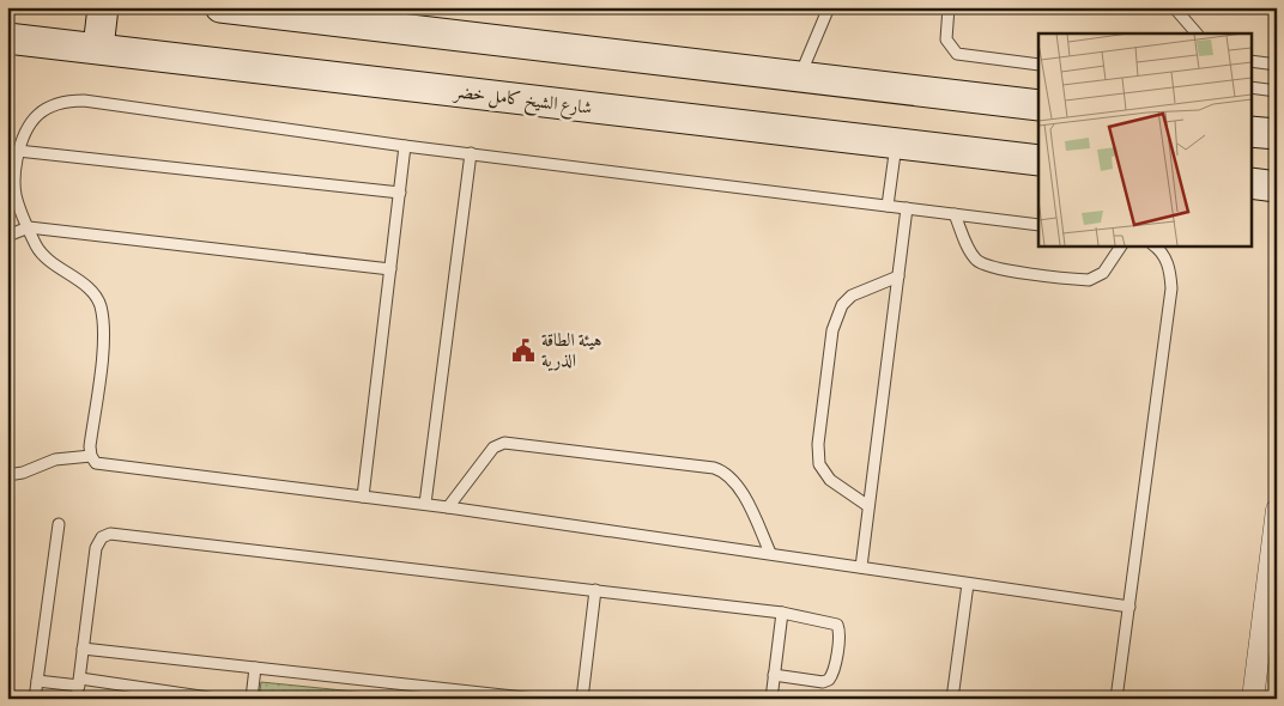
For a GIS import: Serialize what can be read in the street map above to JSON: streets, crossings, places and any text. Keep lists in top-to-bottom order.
{
  "streets": {
    "main road": ["شارع الشيخ كامل خضر"]
  },
  "places": {
    "public building": ["هيئة الطاقة الذرية"]
  }
}
